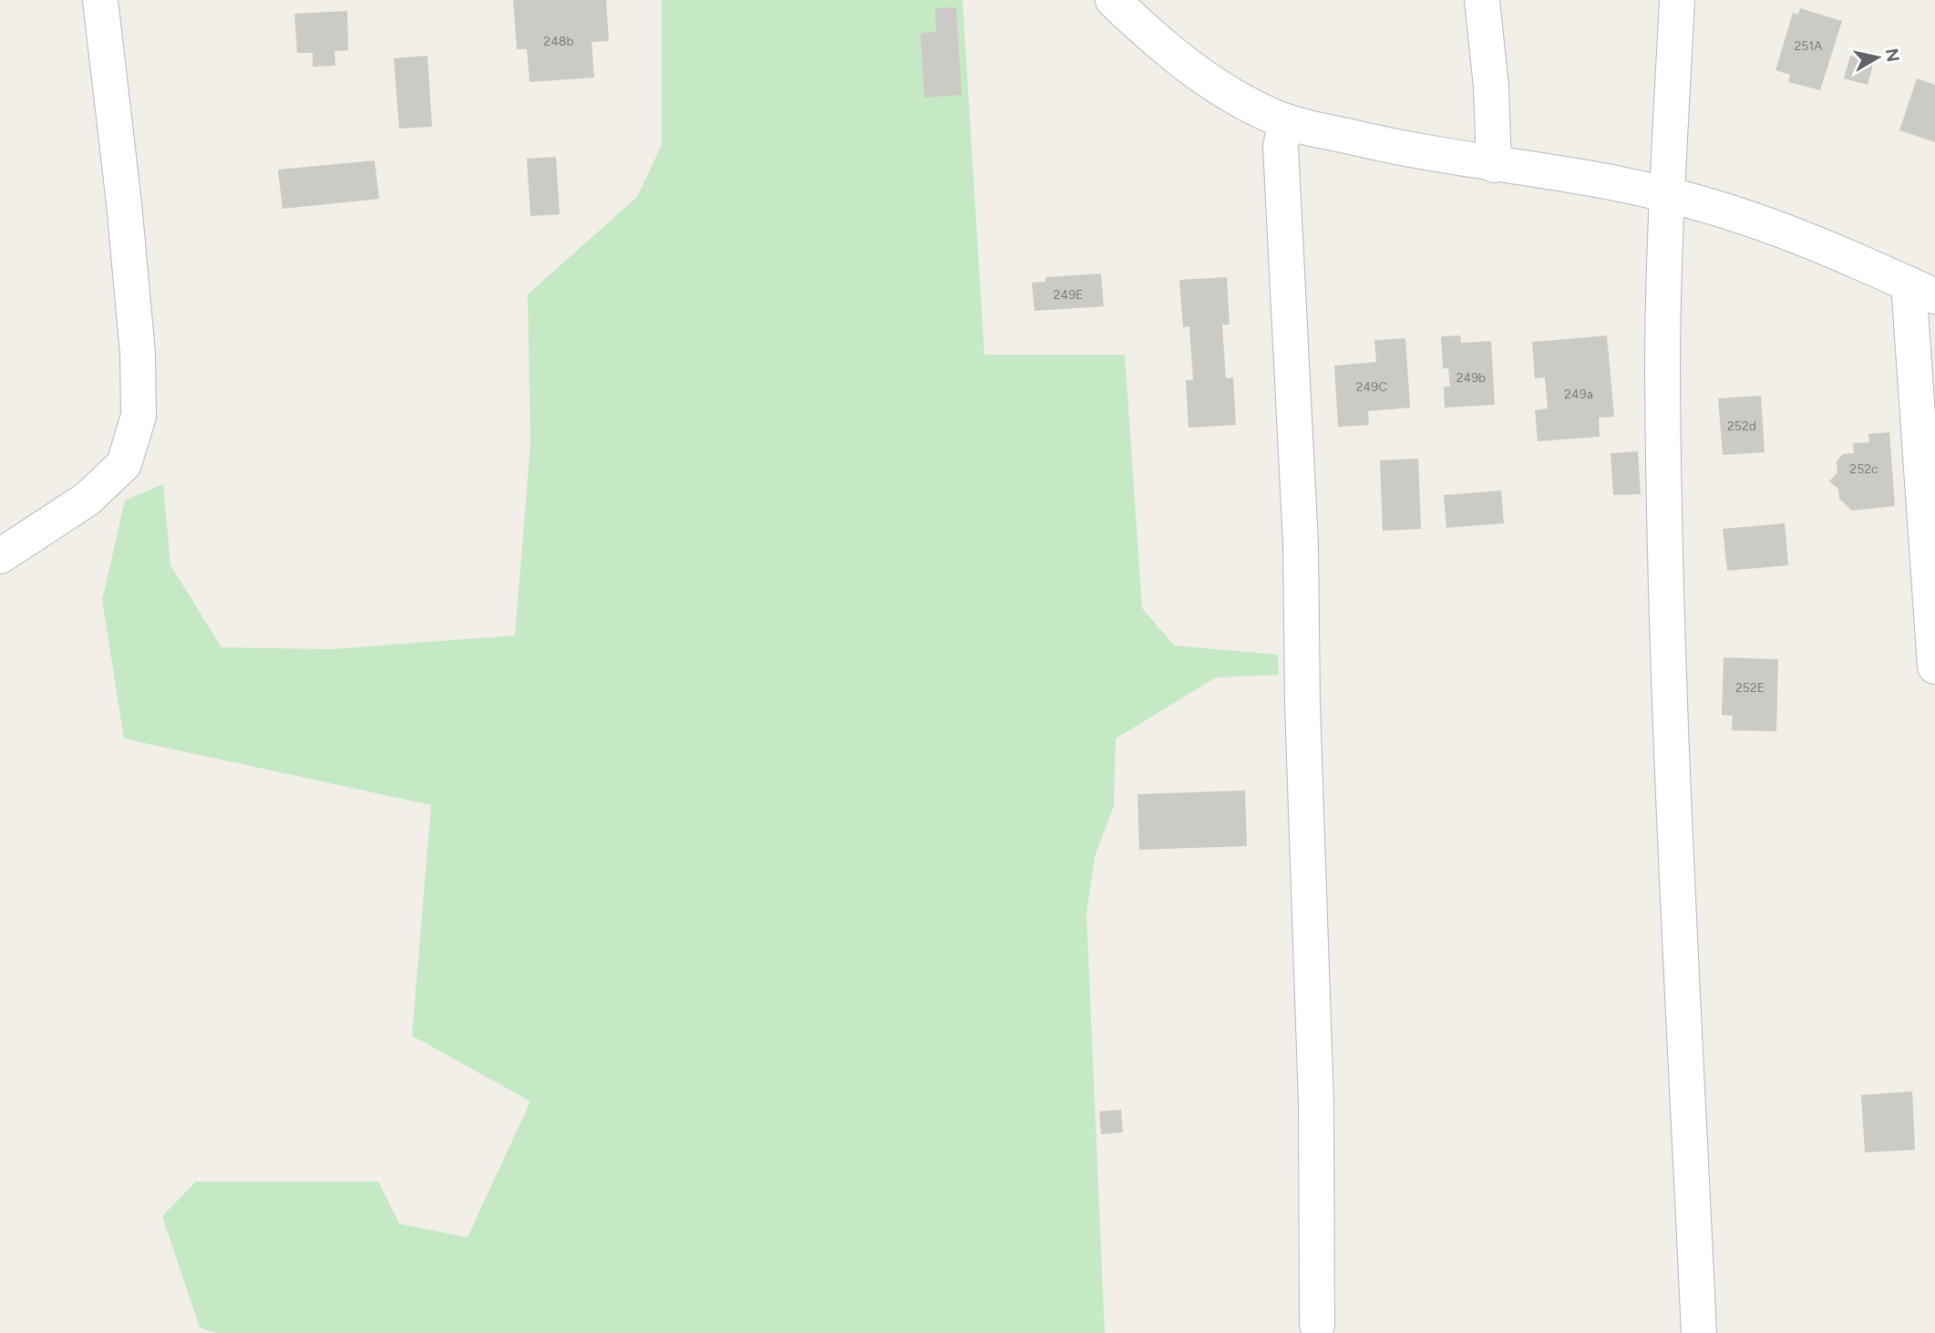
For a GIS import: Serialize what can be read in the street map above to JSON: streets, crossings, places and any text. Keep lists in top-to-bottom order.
{
  "house_numbers": [
    "248b",
    "251A",
    "249E",
    "249b",
    "249C",
    "249a",
    "252d",
    "252c",
    "252E"
  ],
  "north": "right"
}
